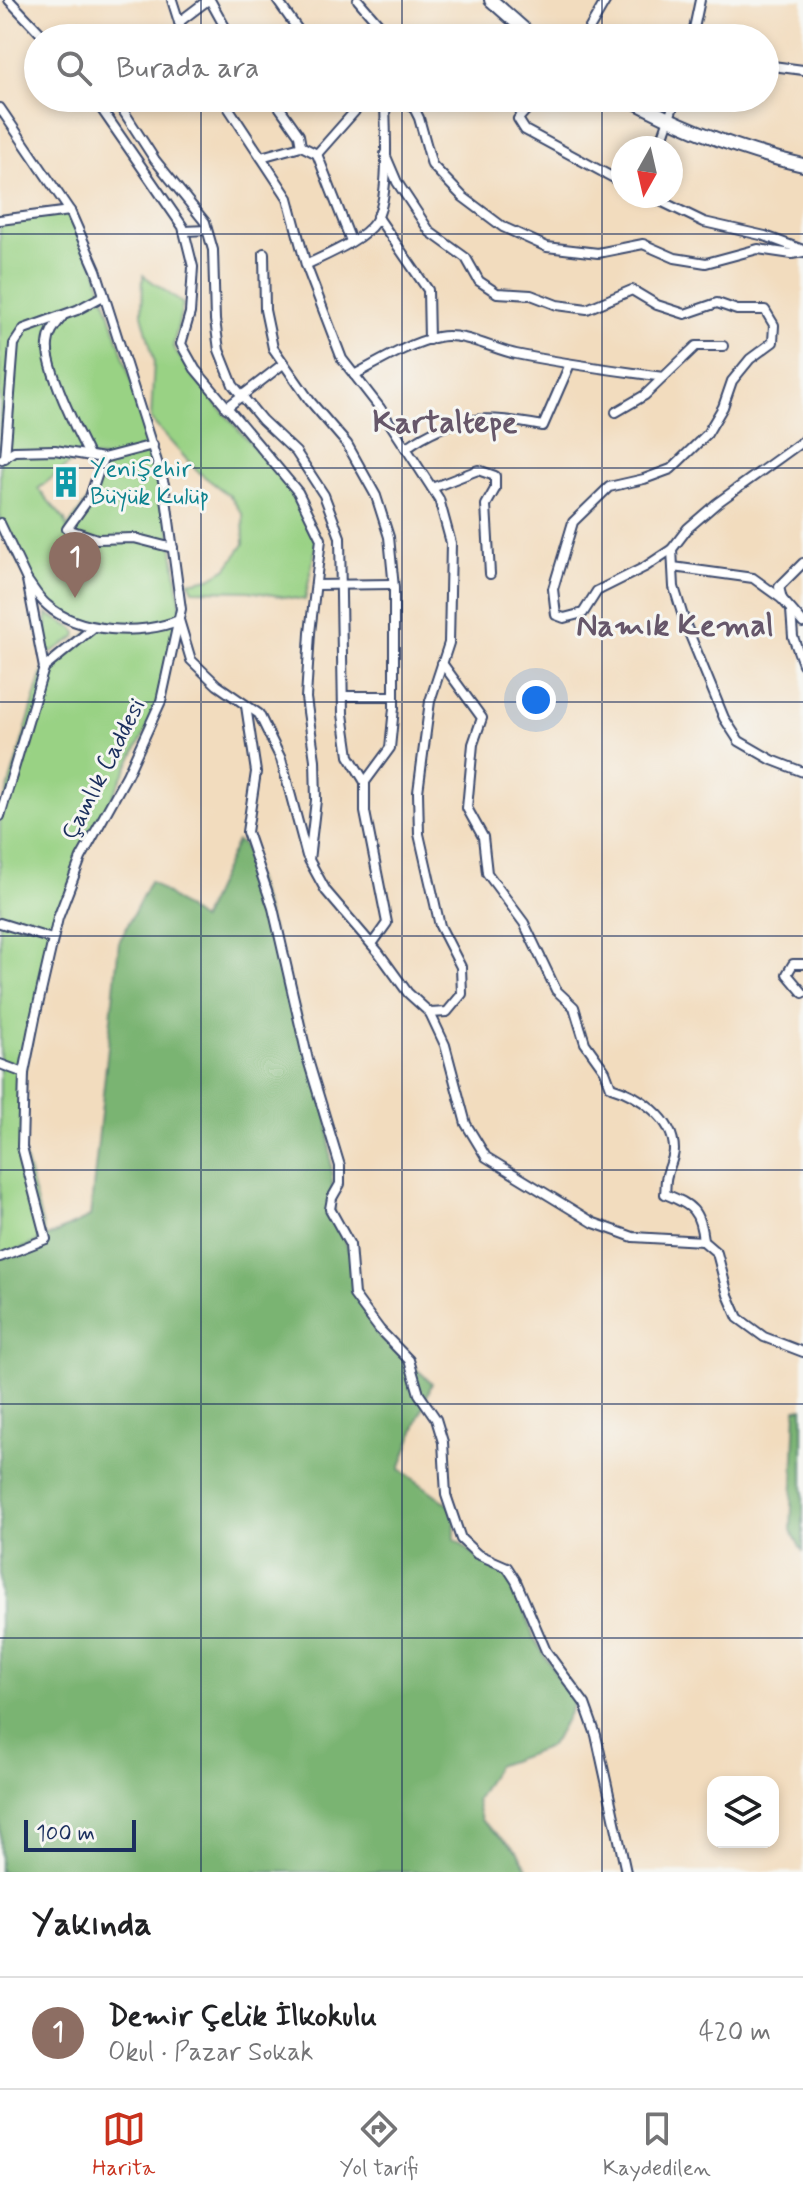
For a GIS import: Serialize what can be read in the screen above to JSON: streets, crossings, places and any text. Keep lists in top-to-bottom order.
{
  "streets": {
    "street": ["Çamlık Caddesi"]
  },
  "districts": ["Kartaltepe", "Namık Kemal"],
  "places": {
    "building": ["Yenişehir Büyük Kulüp"]
  },
  "scale_bar": "100 m",
  "north": "bottom",
  "page": {
    "search": "Burada ara",
    "pins": "1",
    "scale": "100 m",
    "heading": "Yakında",
    "list": [
      {
        "mark": "1",
        "name": "Demir Çelik İlkokulu",
        "note": "Okul · Pazar Sokak",
        "value": "420 m"
      }
    ],
    "nav": ["Harita", "Yol tarifi", "Kaydedilen"]
  }
}
